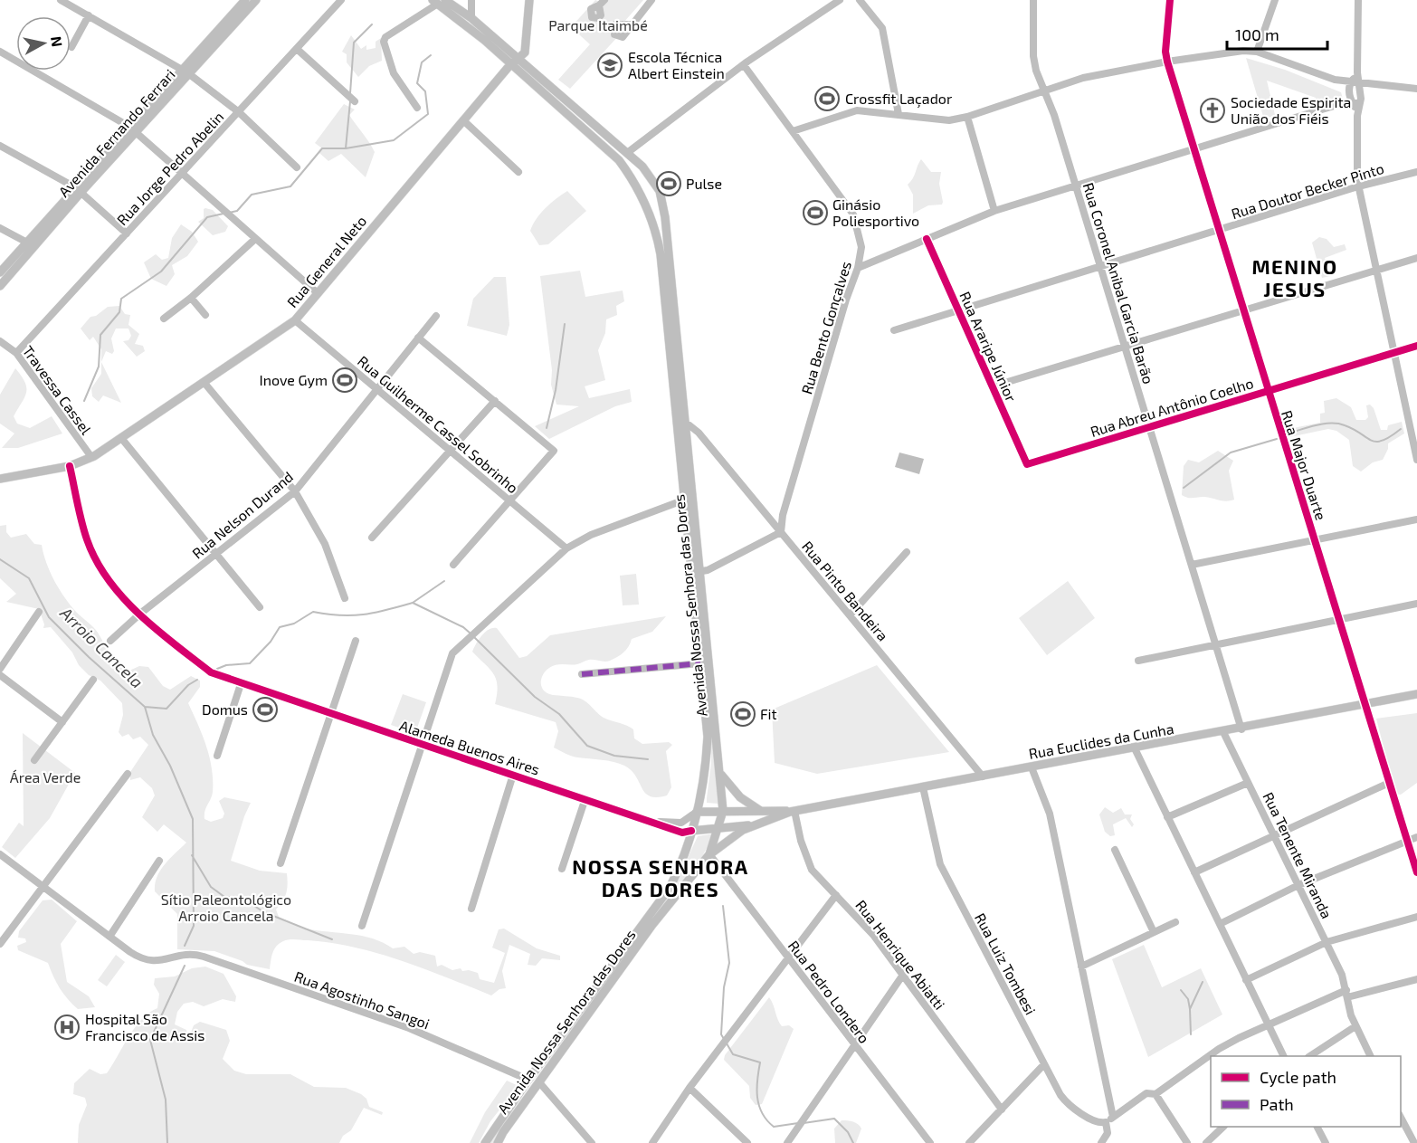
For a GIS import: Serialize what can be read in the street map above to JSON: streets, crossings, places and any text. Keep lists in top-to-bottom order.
{
  "streets": {
    "main road": [
      "Avenida Fernando Ferrari",
      "Rua General Neto",
      "Avenida Nossa Senhora das Dores",
      "Rua Euclides da Cunha"
    ],
    "street": [
      "Rua Jorge Pedro Abelin",
      "Rua Doutor Becker Pinto",
      "Rua Coronel Anibal Garcia Barão",
      "Rua Bento Gonçalves",
      "Rua Araripe Júnior",
      "Travessa Cassel",
      "Rua Abreu Antônio Coelho",
      "Rua Guilherme Cassel Sobrinho",
      "Rua Major Duarte",
      "Rua Nelson Durand",
      "Rua Pinto Bandeira",
      "Alameda Buenos Aires",
      "Rua Tenente Miranda",
      "Rua Henrique Abiatti",
      "Rua Luiz Tombesi",
      "Rua Pedro Londero",
      "Rua Agostinho Sangoi"
    ]
  },
  "crossings": [
    ["Rua Jorge Pedro Abelin", "Travessa Cassel"],
    ["Rua Doutor Becker Pinto", "Rua Coronel Anibal Garcia Barão"],
    ["Rua Doutor Becker Pinto", "Rua Araripe Júnior"],
    ["Rua Doutor Becker Pinto", "Rua Major Duarte"],
    ["Rua General Neto", "Travessa Cassel"],
    ["Rua General Neto", "Rua Guilherme Cassel Sobrinho"],
    ["Rua General Neto", "Avenida Nossa Senhora das Dores"],
    ["Rua General Neto", "Alameda Buenos Aires"],
    ["Rua Coronel Anibal Garcia Barão", "Rua Abreu Antônio Coelho"],
    ["Rua Coronel Anibal Garcia Barão", "Rua Euclides da Cunha"],
    ["Rua Bento Gonçalves", "Rua Pinto Bandeira"],
    ["Rua Araripe Júnior", "Rua Abreu Antônio Coelho"],
    ["Rua Abreu Antônio Coelho", "Rua Major Duarte"],
    ["Rua Guilherme Cassel Sobrinho", "Rua Nelson Durand"],
    ["Rua Major Duarte", "Rua Euclides da Cunha"],
    ["Rua Nelson Durand", "Alameda Buenos Aires"],
    ["Rua Pinto Bandeira", "Avenida Nossa Senhora das Dores"],
    ["Rua Pinto Bandeira", "Rua Euclides da Cunha"],
    ["Avenida Nossa Senhora das Dores", "Rua Euclides da Cunha"],
    ["Avenida Nossa Senhora das Dores", "Alameda Buenos Aires"],
    ["Avenida Nossa Senhora das Dores", "Rua Pedro Londero"],
    ["Avenida Nossa Senhora das Dores", "Rua Agostinho Sangoi"],
    ["Rua Euclides da Cunha", "Alameda Buenos Aires"],
    ["Rua Euclides da Cunha", "Rua Tenente Miranda"],
    ["Rua Euclides da Cunha", "Rua Henrique Abiatti"],
    ["Rua Euclides da Cunha", "Rua Luiz Tombesi"],
    ["Rua Euclides da Cunha", "Rua Pedro Londero"]
  ],
  "districts": ["MENINO JESUS", "NOSSA SENHORA DAS DORES"],
  "water": ["Arroio Cancela"],
  "parks": ["Parque Itaimbé", "Área Verde", "Sítio Paleontológico Arroio Cancela"],
  "places": {
    "school or university": ["Escola Técnica Albert Einstein"],
    "sports": [
      "Crossfit Laçador",
      "Pulse",
      "Ginásio Poliesportivo",
      "Inove Gym",
      "Domus",
      "Fit"
    ],
    "church": ["Sociedade Espirita União dos Fiéis"],
    "hospital": ["Hospital São Francisco de Assis"]
  },
  "legend": ["Cycle path", "Path"],
  "scale_bar": "100 m",
  "north": "right"
}
